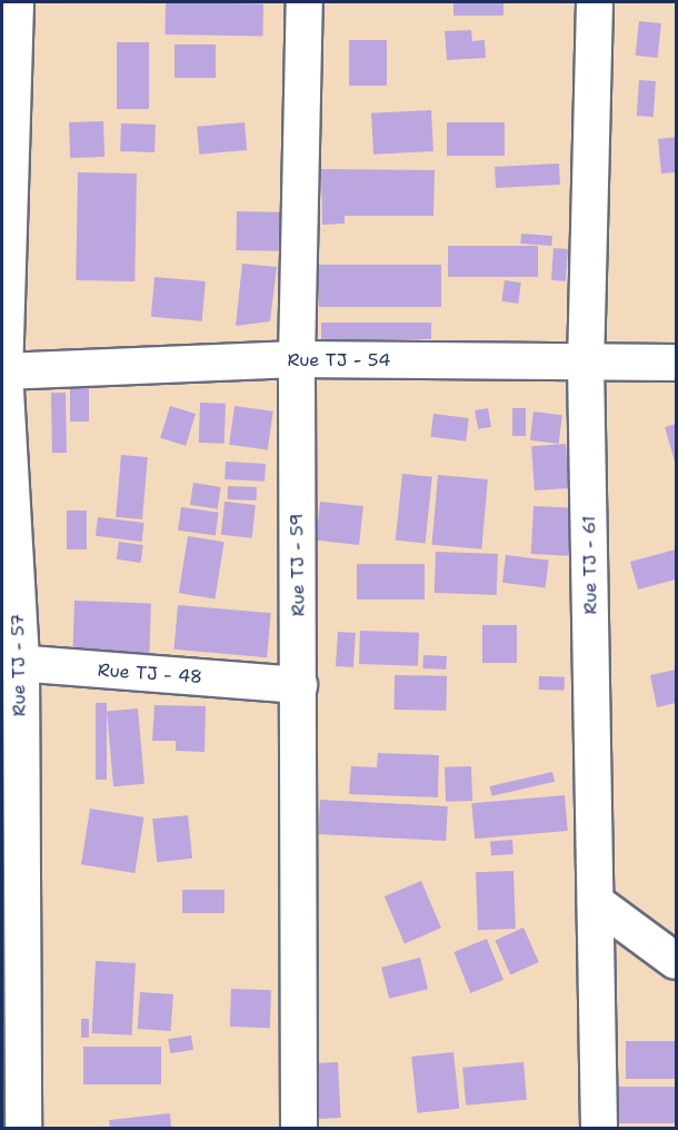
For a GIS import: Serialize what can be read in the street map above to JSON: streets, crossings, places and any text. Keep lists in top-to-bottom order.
{
  "streets": {
    "street": [
      "Rue TJ - 54",
      "Rue TJ - 59",
      "Rue TJ - 61",
      "Rue TJ - 57",
      "Rue TJ - 48"
    ]
  },
  "crossings": [
    ["Rue TJ - 54", "Rue TJ - 59"],
    ["Rue TJ - 54", "Rue TJ - 61"],
    ["Rue TJ - 54", "Rue TJ - 57"],
    ["Rue TJ - 59", "Rue TJ - 48"],
    ["Rue TJ - 57", "Rue TJ - 48"]
  ]
}
